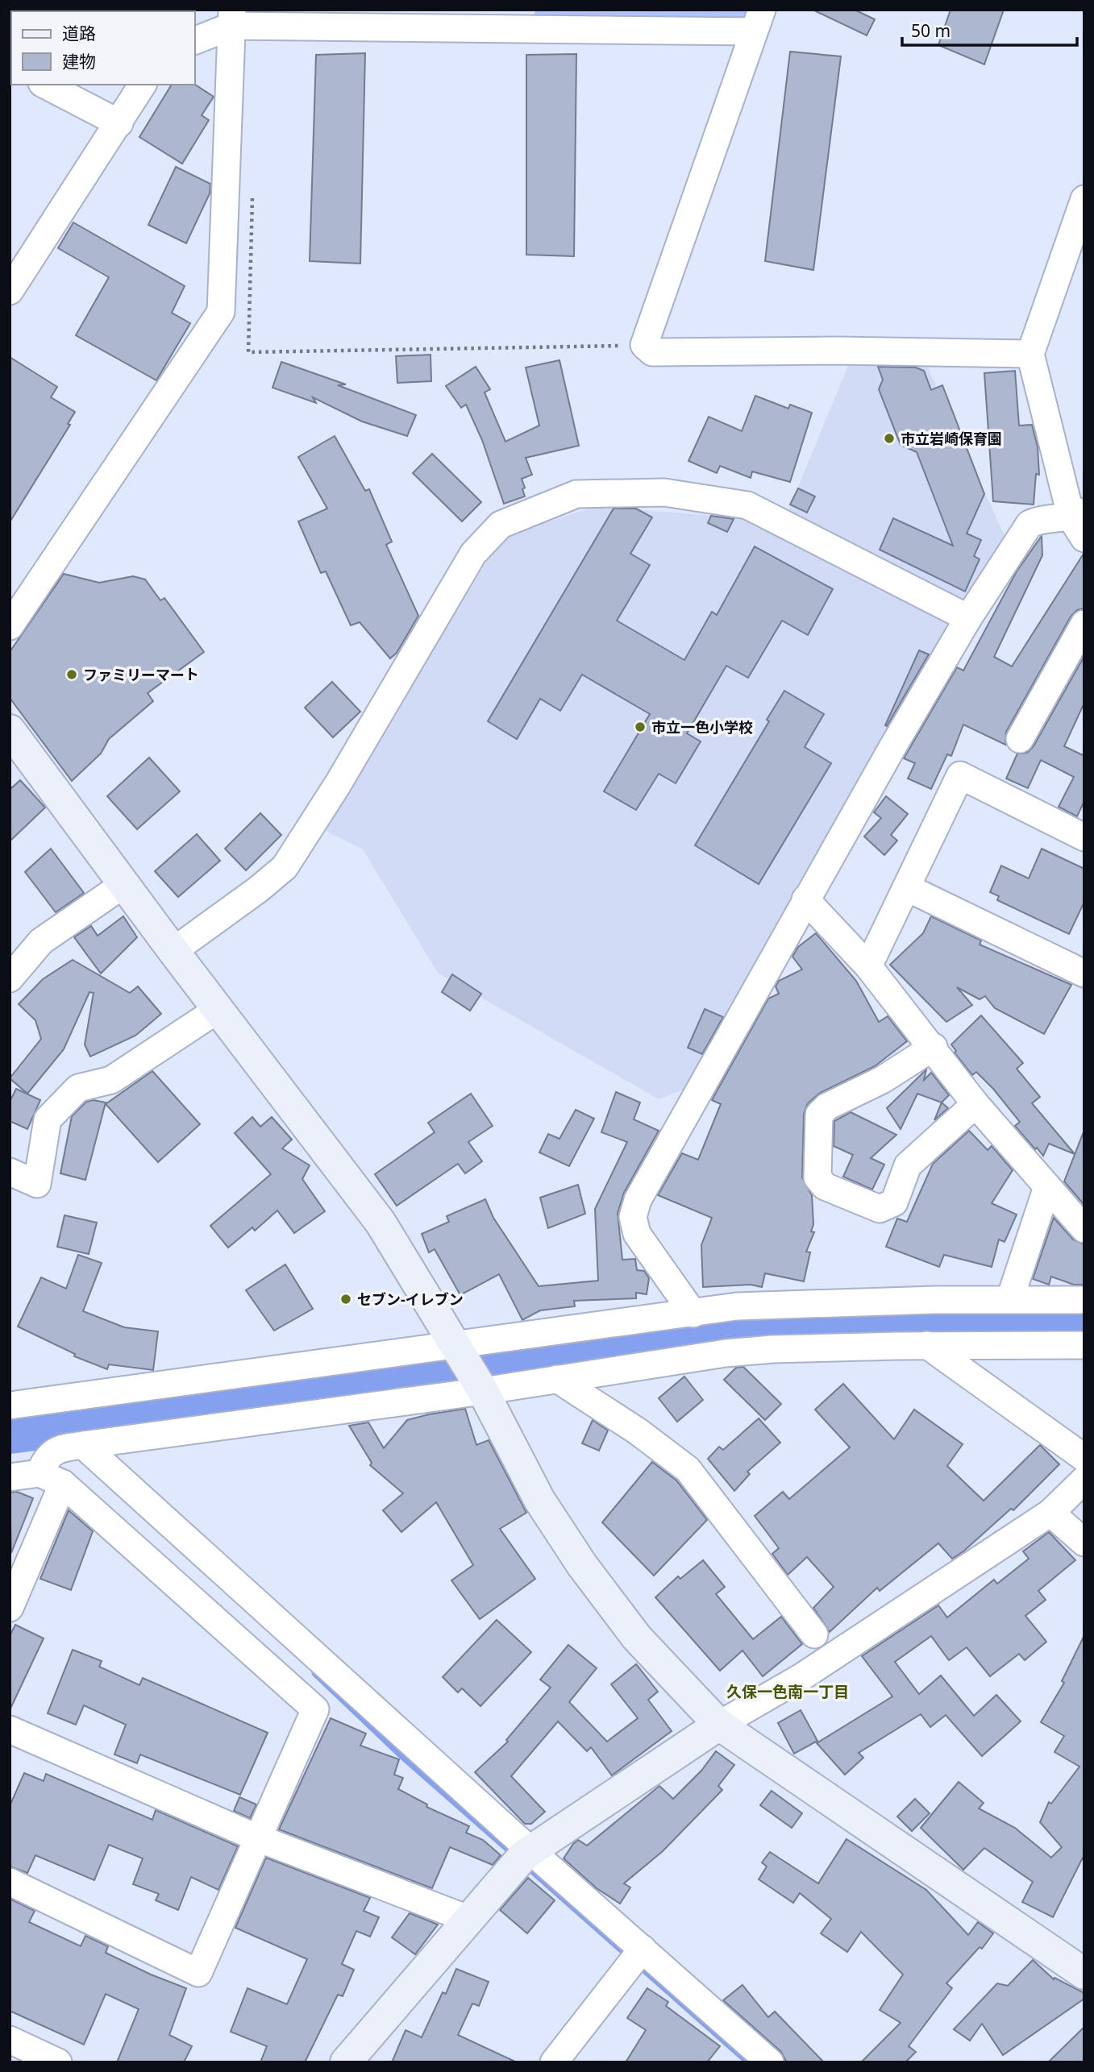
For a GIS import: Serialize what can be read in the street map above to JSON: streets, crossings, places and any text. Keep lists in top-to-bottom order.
{
  "districts": ["久保一色南一丁目"],
  "places": [
    "市立岩崎保育園",
    "ファミリーマート",
    "市立一色小学校",
    "セブン-イレブン"
  ],
  "legend": ["道路", "建物"],
  "scale_bar": "50 m"
}
